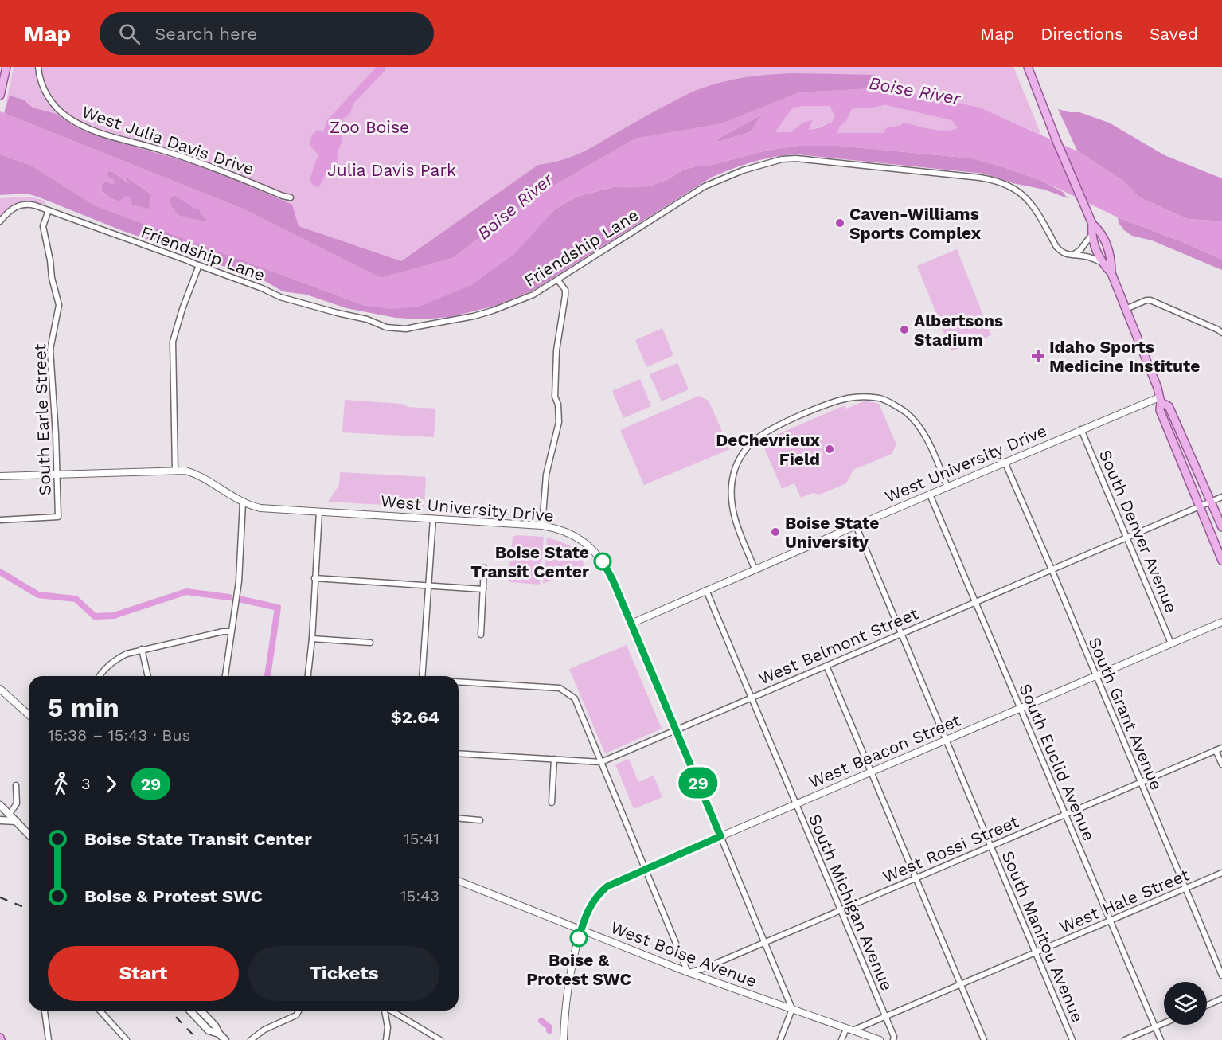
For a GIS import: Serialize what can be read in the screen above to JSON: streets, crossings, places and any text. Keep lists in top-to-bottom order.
{
  "streets": {
    "street": [
      "West Julia Davis Drive",
      "Friendship Lane",
      "South Earle Street",
      "West University Drive",
      "South Denver Avenue",
      "West Belmont Street",
      "South Grant Avenue",
      "West Beacon Street",
      "South Euclid Avenue",
      "West Rossi Street",
      "West Hale Street",
      "South Michigan Avenue",
      "South Manitou Avenue",
      "West Boise Avenue"
    ]
  },
  "crossings": [
    ["Friendship Lane", "South Earle Street"],
    ["South Earle Street", "West University Drive"],
    ["West University Drive", "South Denver Avenue"],
    ["West University Drive", "South Grant Avenue"],
    ["West University Drive", "South Euclid Avenue"],
    ["West University Drive", "South Michigan Avenue"],
    ["West University Drive", "South Manitou Avenue"],
    ["South Denver Avenue", "West Belmont Street"],
    ["South Denver Avenue", "West Beacon Street"],
    ["West Belmont Street", "South Grant Avenue"],
    ["West Belmont Street", "South Euclid Avenue"],
    ["West Belmont Street", "South Michigan Avenue"],
    ["West Belmont Street", "South Manitou Avenue"],
    ["South Grant Avenue", "West Beacon Street"],
    ["South Grant Avenue", "West Rossi Street"],
    ["South Grant Avenue", "West Hale Street"],
    ["West Beacon Street", "South Euclid Avenue"],
    ["West Beacon Street", "South Michigan Avenue"],
    ["West Beacon Street", "South Manitou Avenue"],
    ["West Beacon Street", "West Boise Avenue"],
    ["South Euclid Avenue", "West Rossi Street"],
    ["South Euclid Avenue", "West Hale Street"],
    ["West Rossi Street", "South Michigan Avenue"],
    ["West Rossi Street", "South Manitou Avenue"],
    ["West Rossi Street", "West Boise Avenue"],
    ["West Hale Street", "South Michigan Avenue"],
    ["West Hale Street", "South Manitou Avenue"],
    ["West Hale Street", "West Boise Avenue"]
  ],
  "water": ["Boise River"],
  "parks": ["Zoo Boise", "Julia Davis Park"],
  "places": {
    "other": [
      "Caven-Williams Sports Complex",
      "Albertsons Stadium",
      "DeChevrieux Field",
      "Boise State University",
      "Boise State Transit Center",
      "Boise & Protest SWC"
    ],
    "health": ["Idaho Sports Medicine Institute"]
  },
  "lines": ["bus line 29"],
  "page": {
    "header": "Map",
    "search": "Search here",
    "nav": ["Map", "Directions", "Saved"],
    "on_map": "29",
    "heading": ["5 min", "15:38 – 15:43 · Bus", "$2.64"],
    "legs": ["3", "29"],
    "list": [
      {
        "name": "Boise State Transit Center",
        "value": "15:41"
      },
      {
        "name": "Boise & Protest SWC",
        "value": "15:43"
      }
    ],
    "buttons": ["Start", "Tickets"]
  }
}
